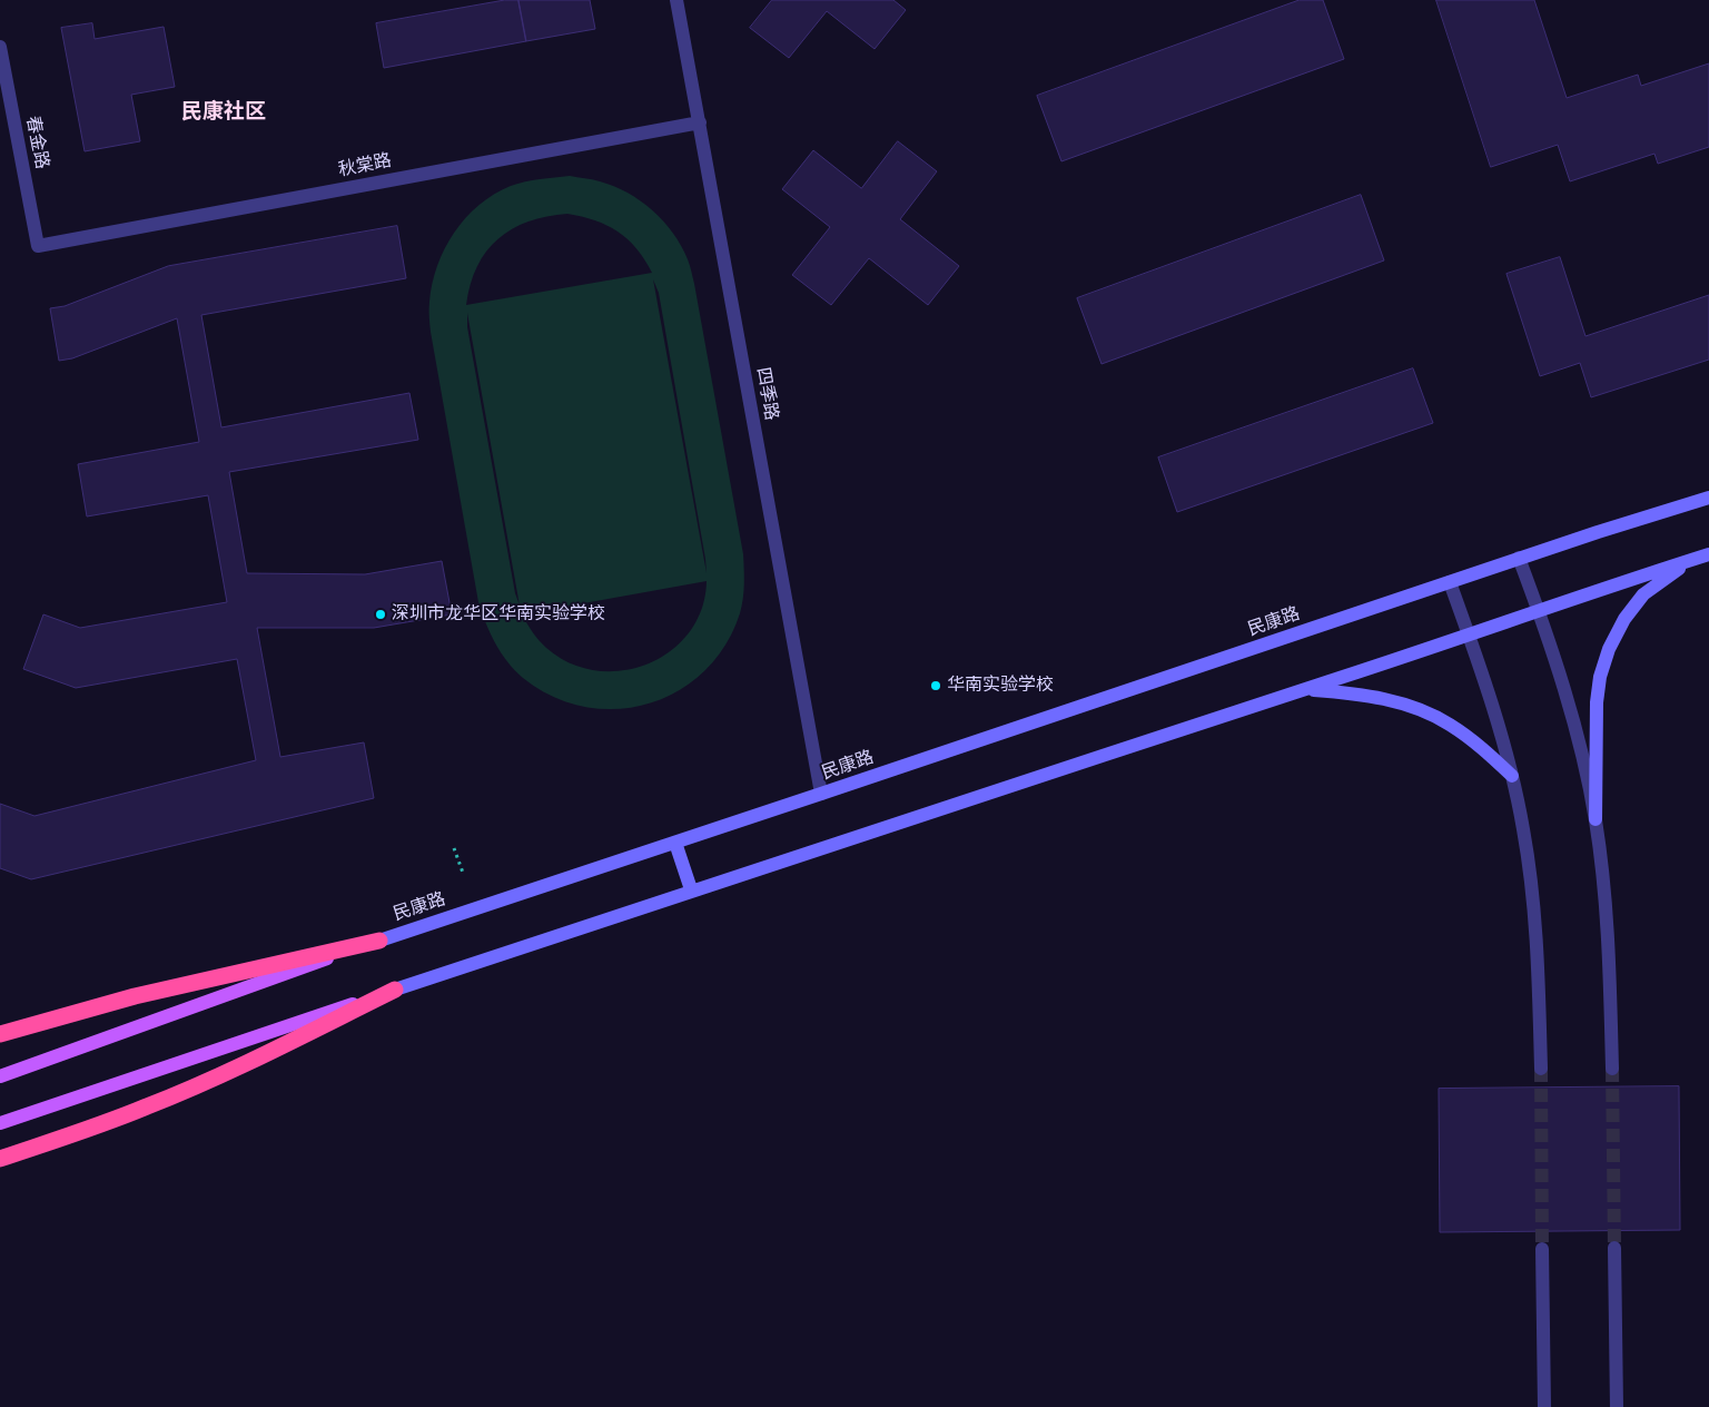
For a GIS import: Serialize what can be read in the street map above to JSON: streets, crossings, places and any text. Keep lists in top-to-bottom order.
{
  "streets": {
    "main road": ["民康路"],
    "street": ["春金路", "秋棠路", "四季路"]
  },
  "crossings": [
    ["春金路", "秋棠路"],
    ["秋棠路", "四季路"],
    ["四季路", "民康路"]
  ],
  "districts": ["民康社区"],
  "places": ["深圳市龙华区华南实验学校", "华南实验学校"]
}
